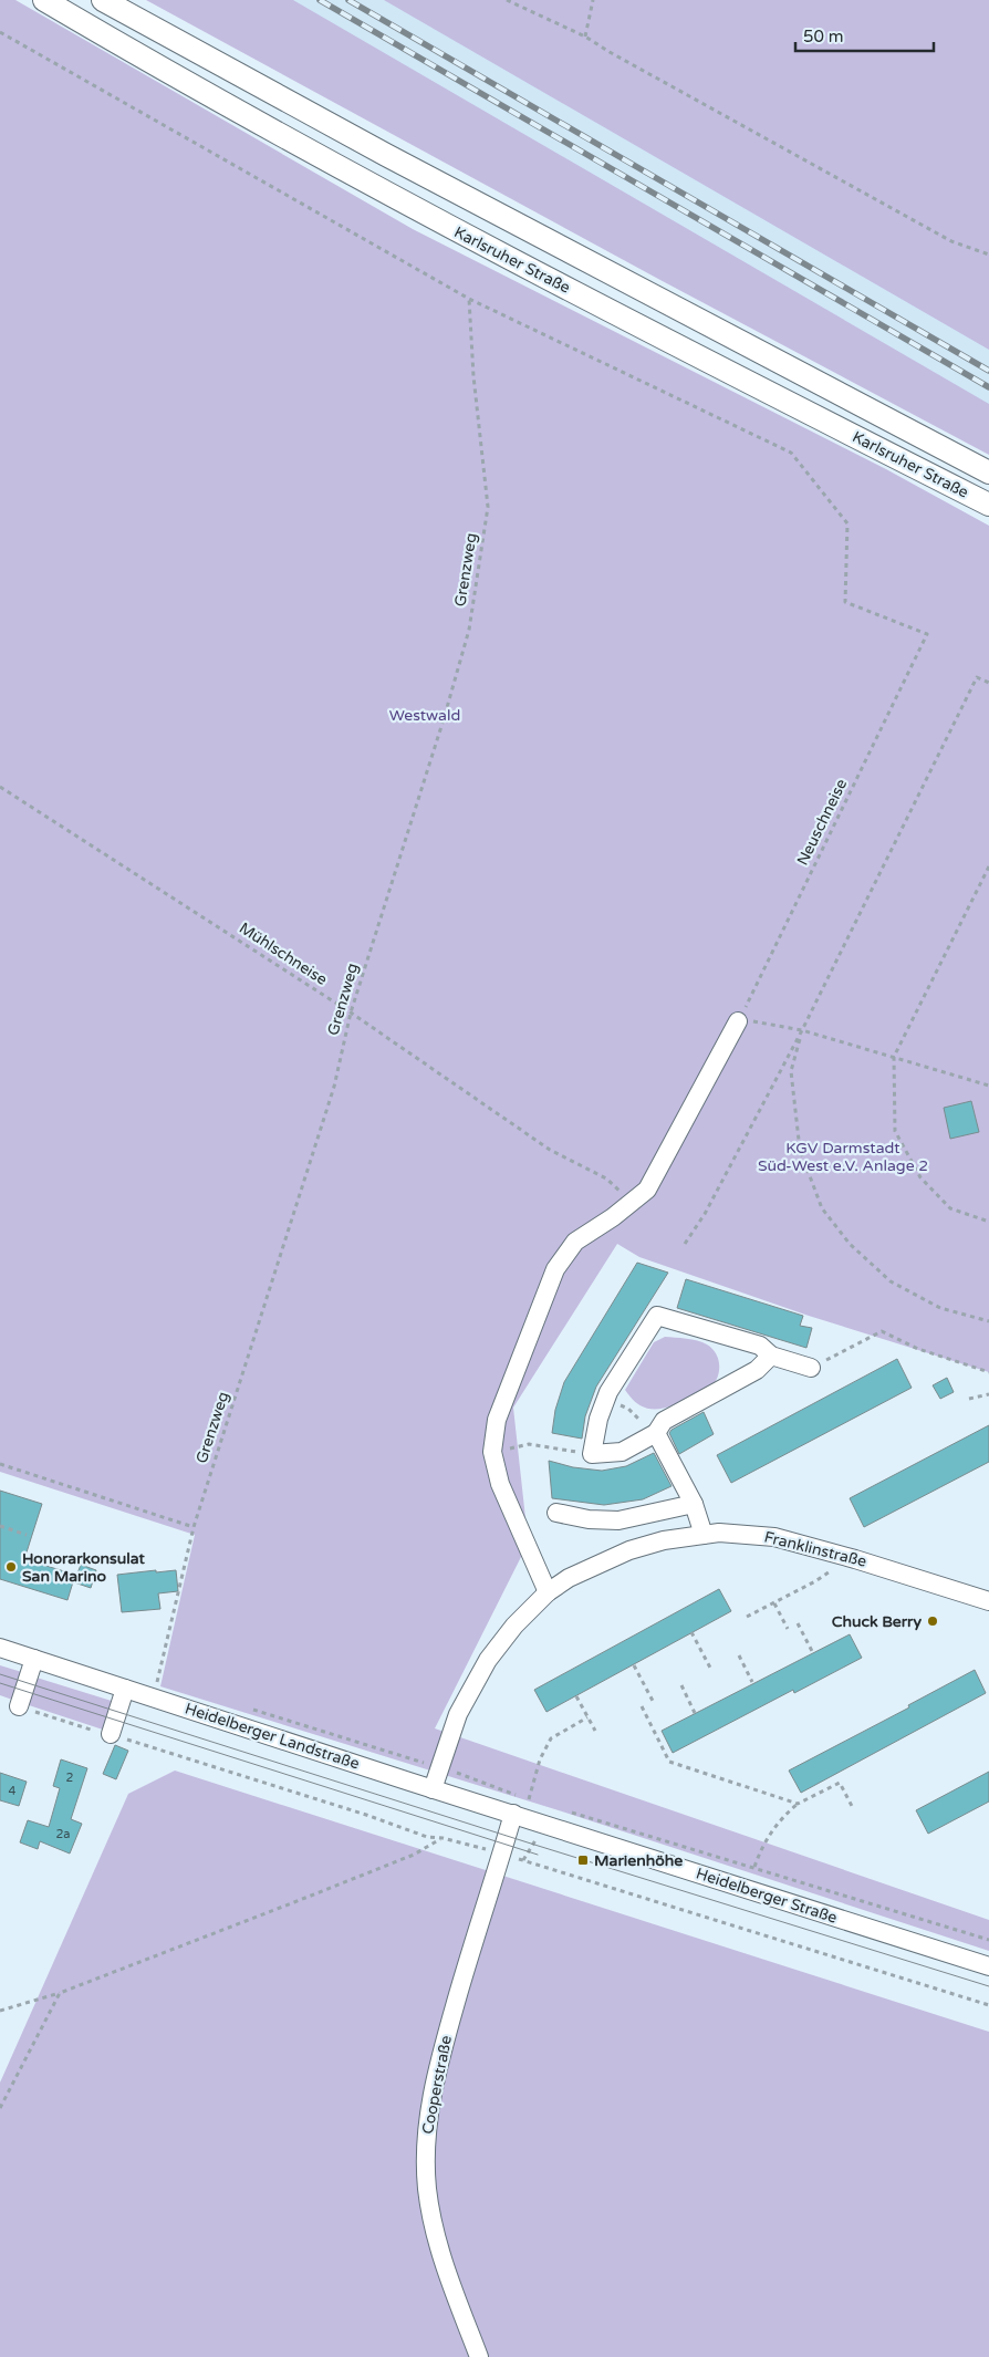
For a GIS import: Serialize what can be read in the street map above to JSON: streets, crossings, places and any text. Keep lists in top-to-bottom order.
{
  "streets": {
    "main road": ["Karlsruher Straße"],
    "street": [
      "Franklinstraße",
      "Heidelberger Landstraße",
      "Heidelberger Straße",
      "Cooperstraße"
    ],
    "path": ["Grenzweg", "Neuschneise", "Mühlschneise"]
  },
  "crossings": [
    ["Grenzweg", "Neuschneise"],
    ["Grenzweg", "Mühlschneise"],
    ["Grenzweg", "Heidelberger Landstraße"],
    ["Franklinstraße", "Heidelberger Landstraße"],
    ["Heidelberger Landstraße", "Heidelberger Straße"],
    ["Heidelberger Landstraße", "Cooperstraße"]
  ],
  "parks": ["Westwald", "KGV Darmstadt Süd-West e.V. Anlage 2"],
  "places": {
    "other": ["Honorarkonsulat San Marino", "Chuck Berry"],
    "transit": ["Marienhöhe"]
  },
  "house_numbers": ["2", "4", "2a"],
  "scale_bar": "50 m"
}
